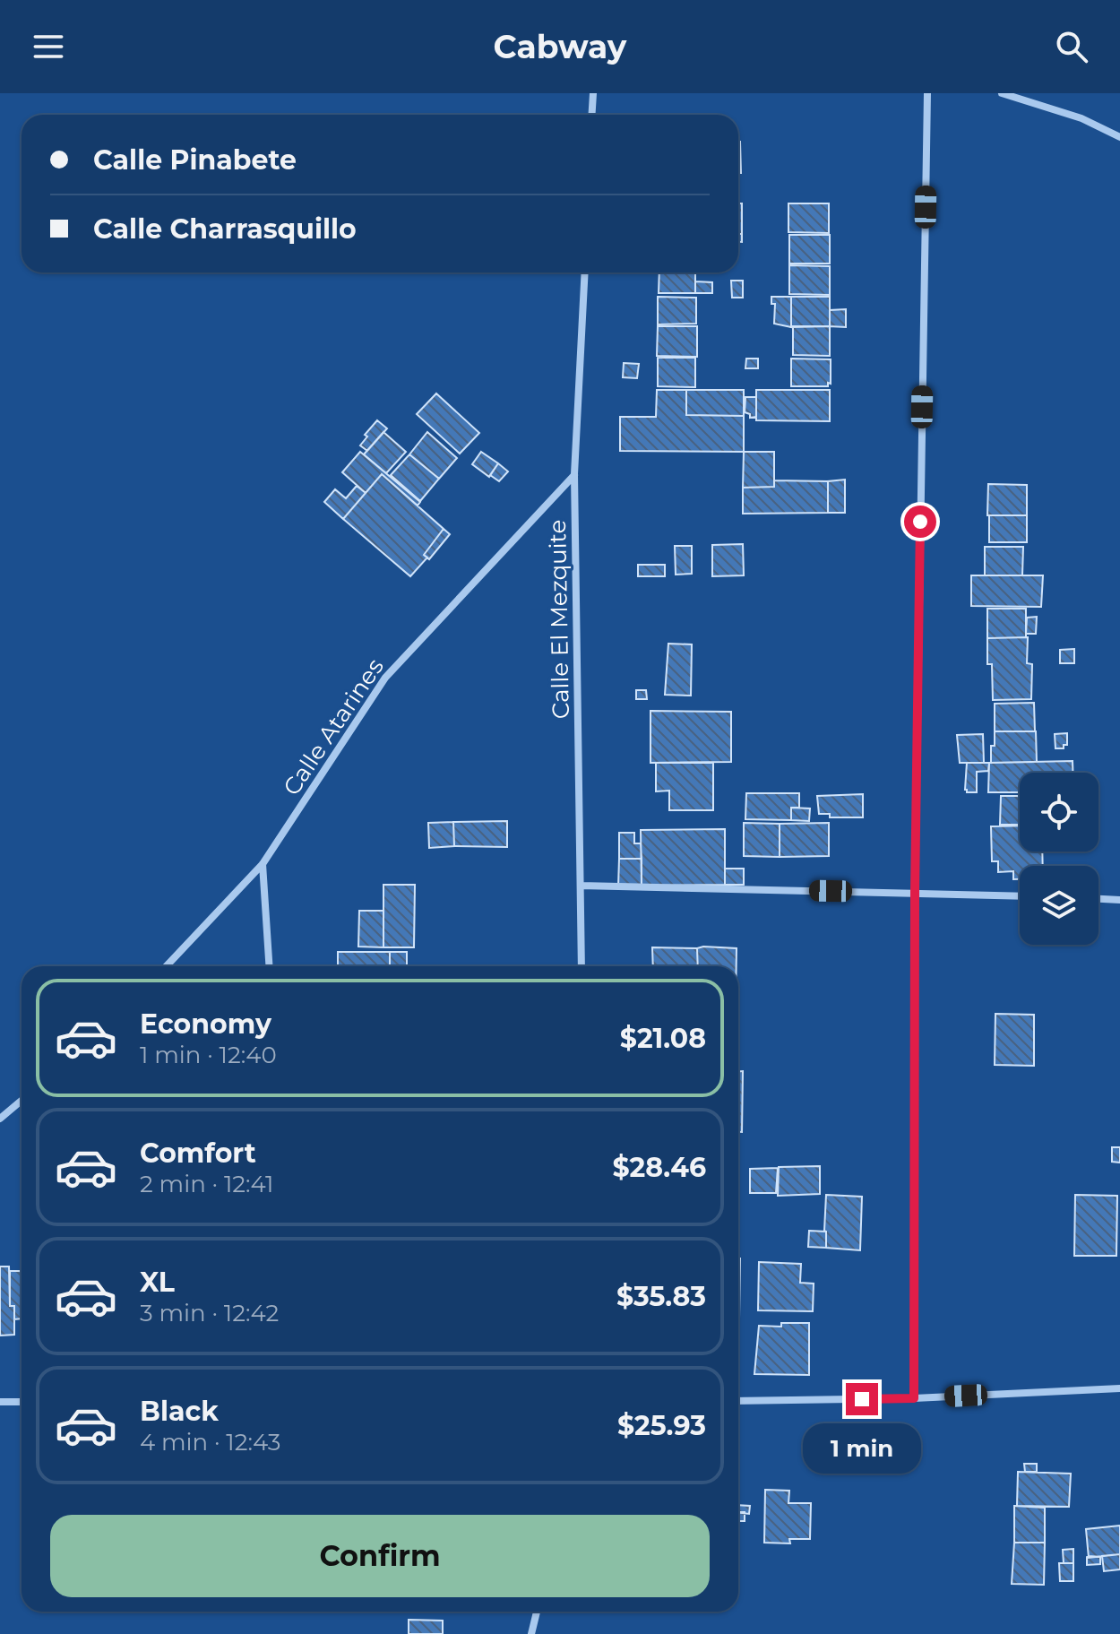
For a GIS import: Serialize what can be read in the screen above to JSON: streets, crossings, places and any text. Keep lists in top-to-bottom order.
{
  "streets": {
    "street": ["Calle El Mezquite", "Calle Atarines"]
  },
  "crossings": [
    ["Calle El Mezquite", "Calle Atarines"]
  ],
  "page": {
    "header": "Cabway",
    "banner": ["Calle Pinabete", "Calle Charrasquillo"],
    "list": [
      {
        "name": "Economy",
        "note": "1 min · 12:40",
        "value": "$21.08"
      },
      {
        "name": "Comfort",
        "note": "2 min · 12:41",
        "value": "$28.46"
      },
      {
        "name": "XL",
        "note": "3 min · 12:42",
        "value": "$35.83"
      },
      {
        "name": "Black",
        "note": "4 min · 12:43",
        "value": "$25.93"
      }
    ],
    "bubble": "1 min",
    "buttons": "Confirm"
  }
}
